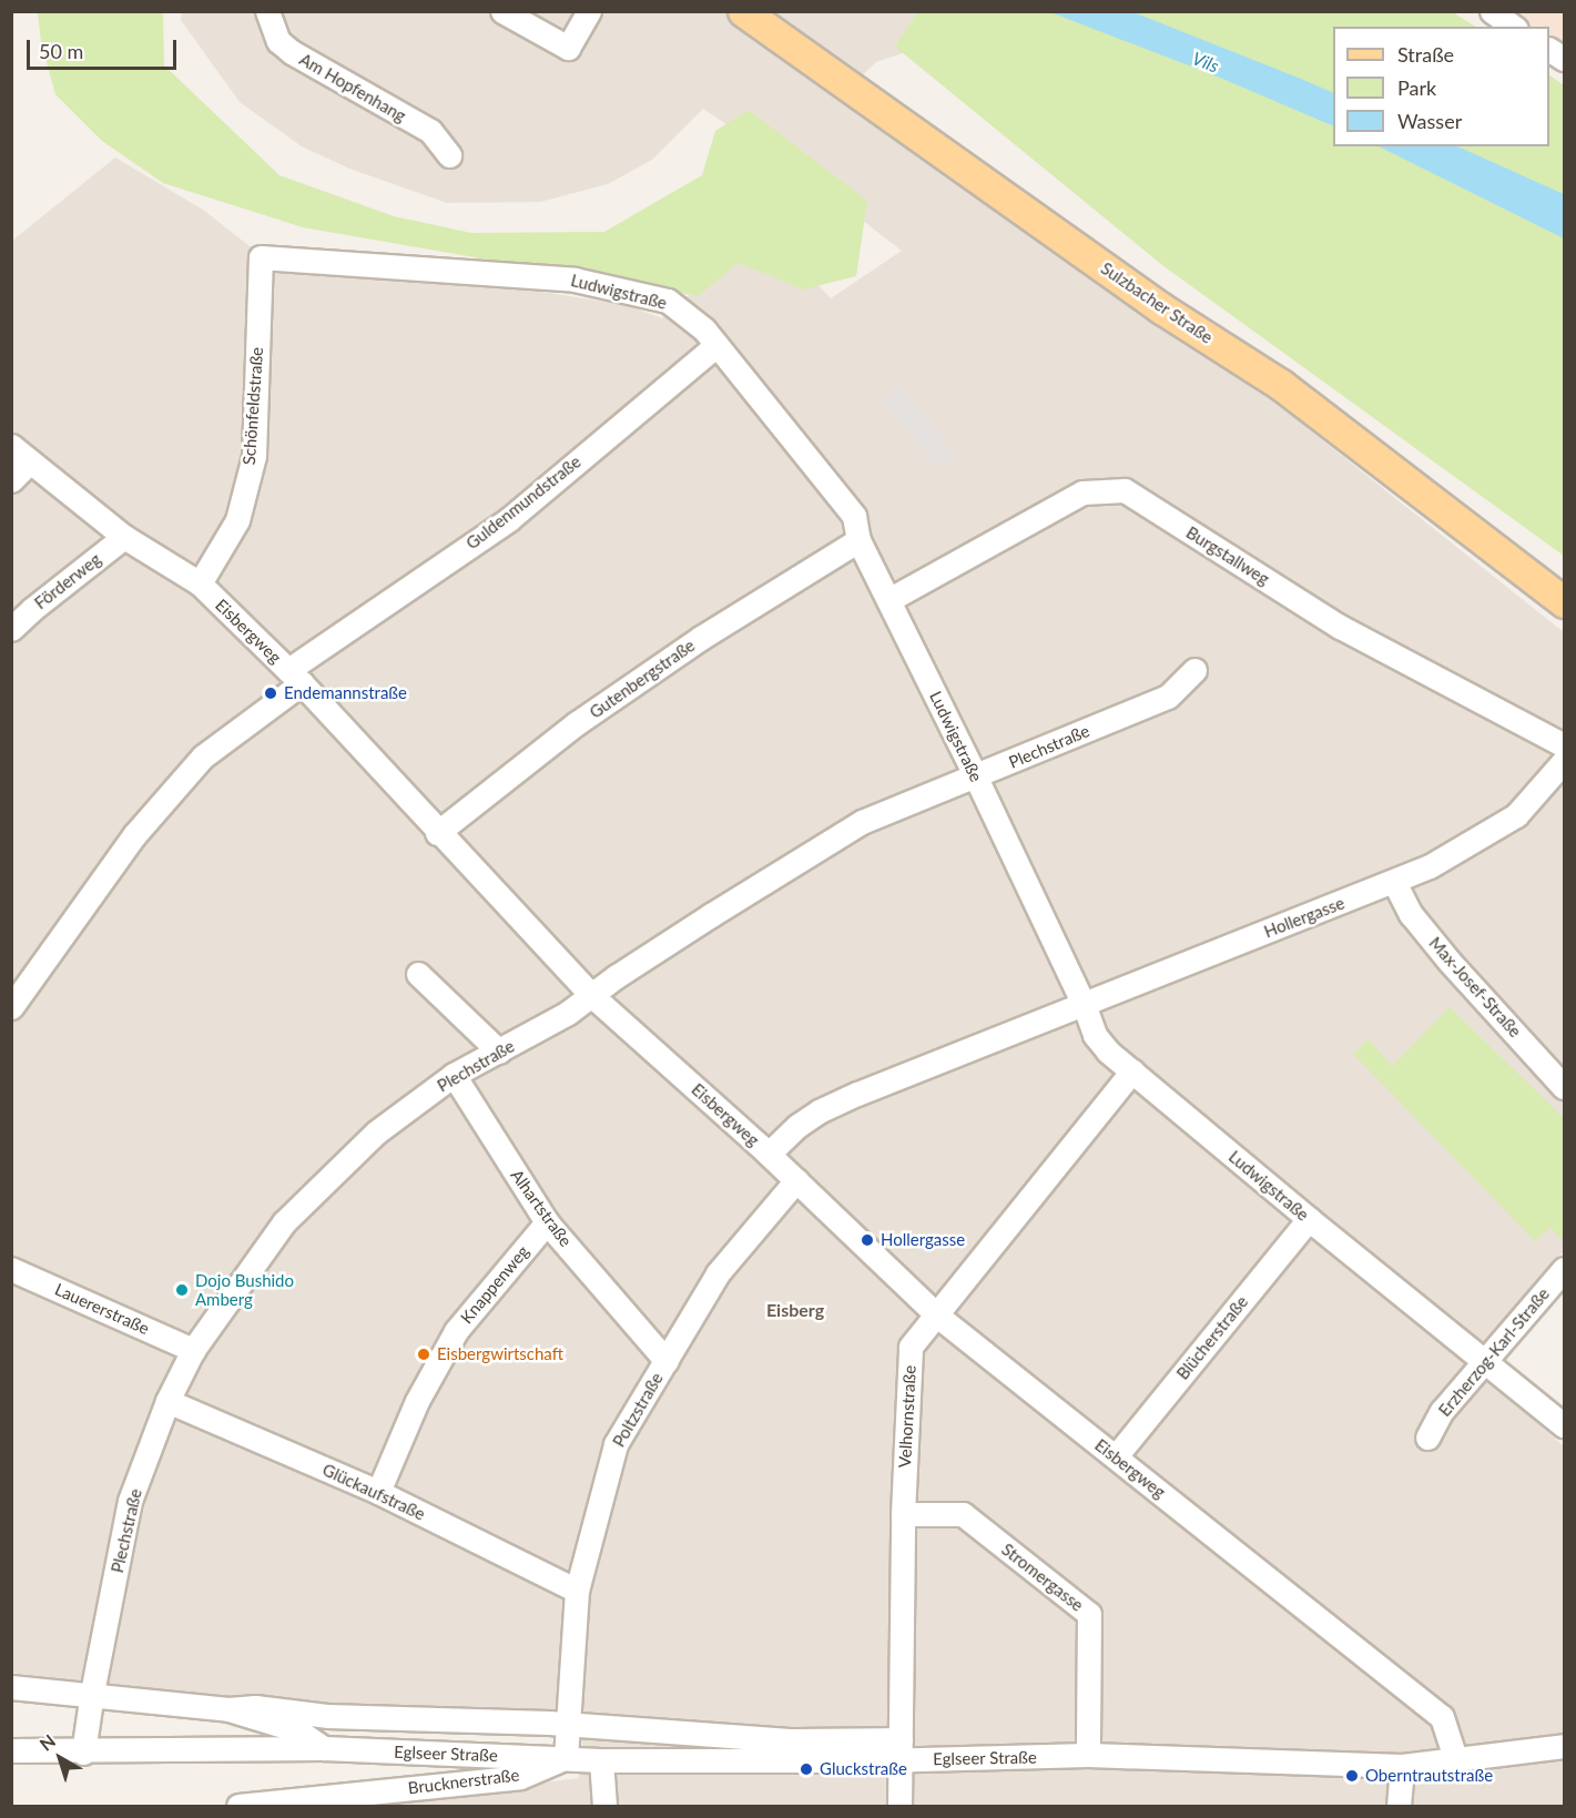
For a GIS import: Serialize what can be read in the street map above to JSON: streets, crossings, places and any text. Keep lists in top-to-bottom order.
{
  "streets": {
    "main road": ["Sulzbacher Straße"],
    "street": [
      "Am Hopfenhang",
      "Ludwigstraße",
      "Schönfeldstraße",
      "Guldenmundstraße",
      "Burgstallweg",
      "Förderweg",
      "Eisbergweg",
      "Gutenbergstraße",
      "Plechstraße",
      "Hollergasse",
      "Max-Josef-Straße",
      "Alhartstraße",
      "Knappenweg",
      "Lauererstraße",
      "Blücherstraße",
      "Erzherzog-Karl-Straße",
      "Poltzstraße",
      "Velhornstraße",
      "Glückaufstraße",
      "Stromergasse",
      "Eglseer Straße",
      "Brucknerstraße"
    ]
  },
  "crossings": [
    ["Ludwigstraße", "Schönfeldstraße"],
    ["Ludwigstraße", "Guldenmundstraße"],
    ["Ludwigstraße", "Burgstallweg"],
    ["Ludwigstraße", "Gutenbergstraße"],
    ["Ludwigstraße", "Plechstraße"],
    ["Ludwigstraße", "Hollergasse"],
    ["Ludwigstraße", "Blücherstraße"],
    ["Ludwigstraße", "Erzherzog-Karl-Straße"],
    ["Ludwigstraße", "Velhornstraße"],
    ["Schönfeldstraße", "Eisbergweg"],
    ["Guldenmundstraße", "Eisbergweg"],
    ["Förderweg", "Eisbergweg"],
    ["Eisbergweg", "Gutenbergstraße"],
    ["Eisbergweg", "Plechstraße"],
    ["Eisbergweg", "Hollergasse"],
    ["Eisbergweg", "Blücherstraße"],
    ["Eisbergweg", "Poltzstraße"],
    ["Eisbergweg", "Velhornstraße"],
    ["Eisbergweg", "Eglseer Straße"],
    ["Plechstraße", "Alhartstraße"],
    ["Plechstraße", "Lauererstraße"],
    ["Plechstraße", "Glückaufstraße"],
    ["Plechstraße", "Eglseer Straße"],
    ["Hollergasse", "Max-Josef-Straße"],
    ["Alhartstraße", "Knappenweg"],
    ["Alhartstraße", "Poltzstraße"],
    ["Knappenweg", "Glückaufstraße"],
    ["Poltzstraße", "Glückaufstraße"],
    ["Poltzstraße", "Eglseer Straße"],
    ["Poltzstraße", "Brucknerstraße"],
    ["Velhornstraße", "Stromergasse"],
    ["Velhornstraße", "Eglseer Straße"],
    ["Stromergasse", "Eglseer Straße"],
    ["Eglseer Straße", "Brucknerstraße"]
  ],
  "districts": ["Eisberg"],
  "water": ["Vils"],
  "places": [
    "Endemannstraße",
    "Hollergasse",
    "Dojo Bushido Amberg",
    "Eisbergwirtschaft",
    "Gluckstraße",
    "Oberntrautstraße"
  ],
  "legend": ["Straße", "Park", "Wasser"],
  "scale_bar": "50 m",
  "north": "top left"
}
